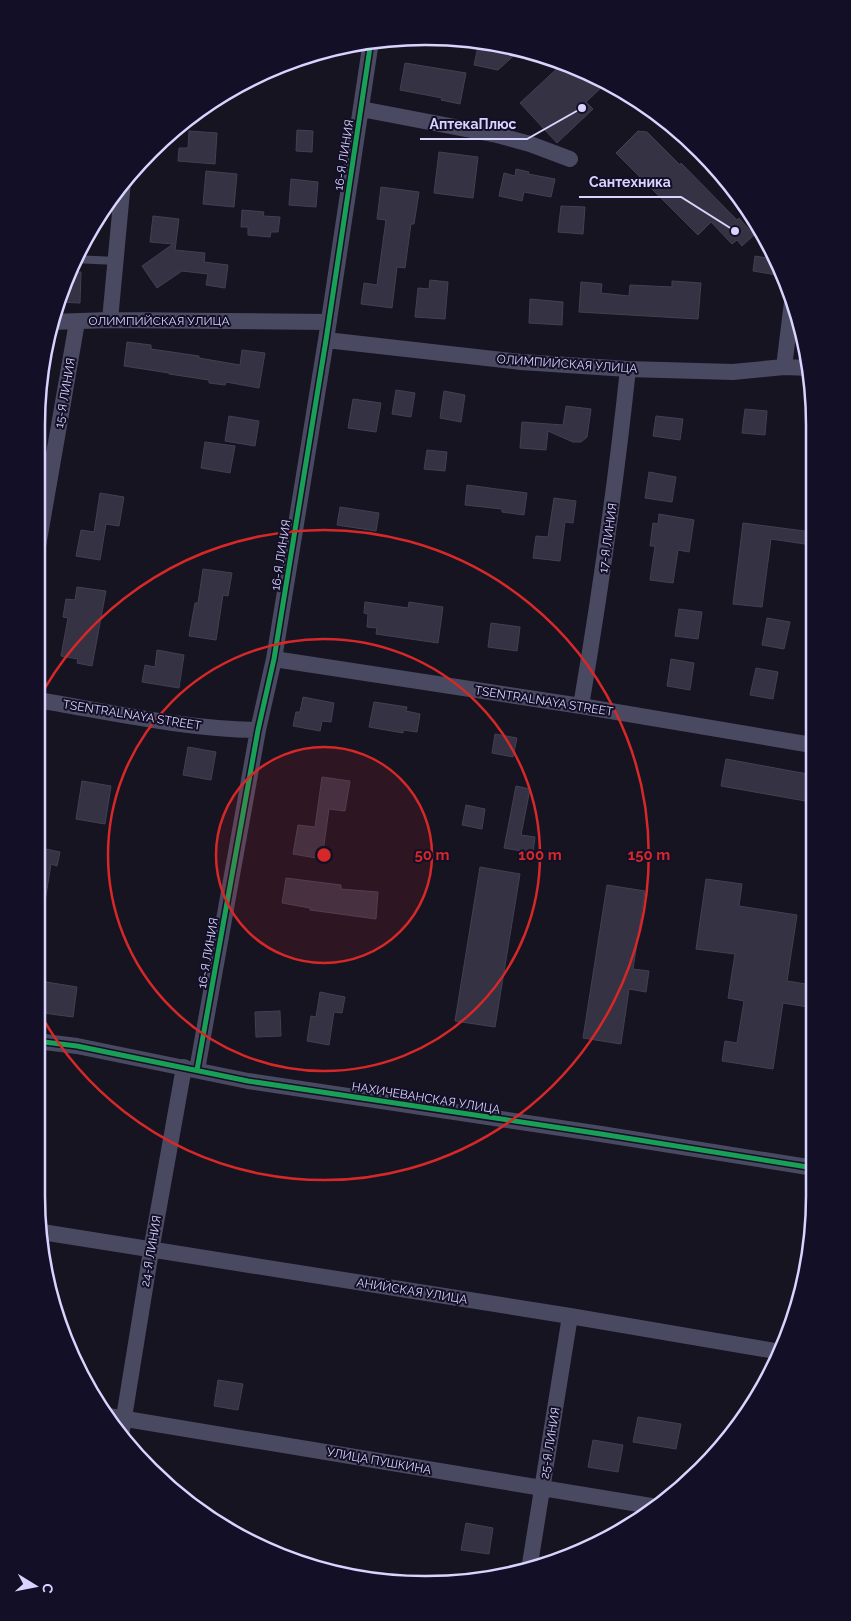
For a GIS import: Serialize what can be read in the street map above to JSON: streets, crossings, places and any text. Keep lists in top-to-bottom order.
{
  "streets": {
    "street": [
      "16-Я ЛИНИЯ",
      "ОЛИМПИЙСКАЯ УЛИЦА",
      "15-Я ЛИНИЯ",
      "17-Я ЛИНИЯ",
      "TSENTRALNAYA STREET",
      "НАХИЧЕВАНСКАЯ УЛИЦА",
      "24-Я ЛИНИЯ",
      "АНИЙСКАЯ УЛИЦА",
      "25-Я ЛИНИЯ",
      "УЛИЦА ПУШКИНА"
    ]
  },
  "crossings": [
    ["16-Я ЛИНИЯ", "ОЛИМПИЙСКАЯ УЛИЦА"],
    ["16-Я ЛИНИЯ", "TSENTRALNAYA STREET"],
    ["16-Я ЛИНИЯ", "НАХИЧЕВАНСКАЯ УЛИЦА"],
    ["16-Я ЛИНИЯ", "24-Я ЛИНИЯ"],
    ["ОЛИМПИЙСКАЯ УЛИЦА", "15-Я ЛИНИЯ"],
    ["ОЛИМПИЙСКАЯ УЛИЦА", "17-Я ЛИНИЯ"],
    ["17-Я ЛИНИЯ", "TSENTRALNAYA STREET"],
    ["НАХИЧЕВАНСКАЯ УЛИЦА", "24-Я ЛИНИЯ"],
    ["24-Я ЛИНИЯ", "АНИЙСКАЯ УЛИЦА"],
    ["24-Я ЛИНИЯ", "УЛИЦА ПУШКИНА"],
    ["АНИЙСКАЯ УЛИЦА", "25-Я ЛИНИЯ"],
    ["25-Я ЛИНИЯ", "УЛИЦА ПУШКИНА"]
  ],
  "places": ["АптекаПлюс", "Сантехника"],
  "north": "right",
  "rings": ["50 m", "100 m", "150 m"]
}
